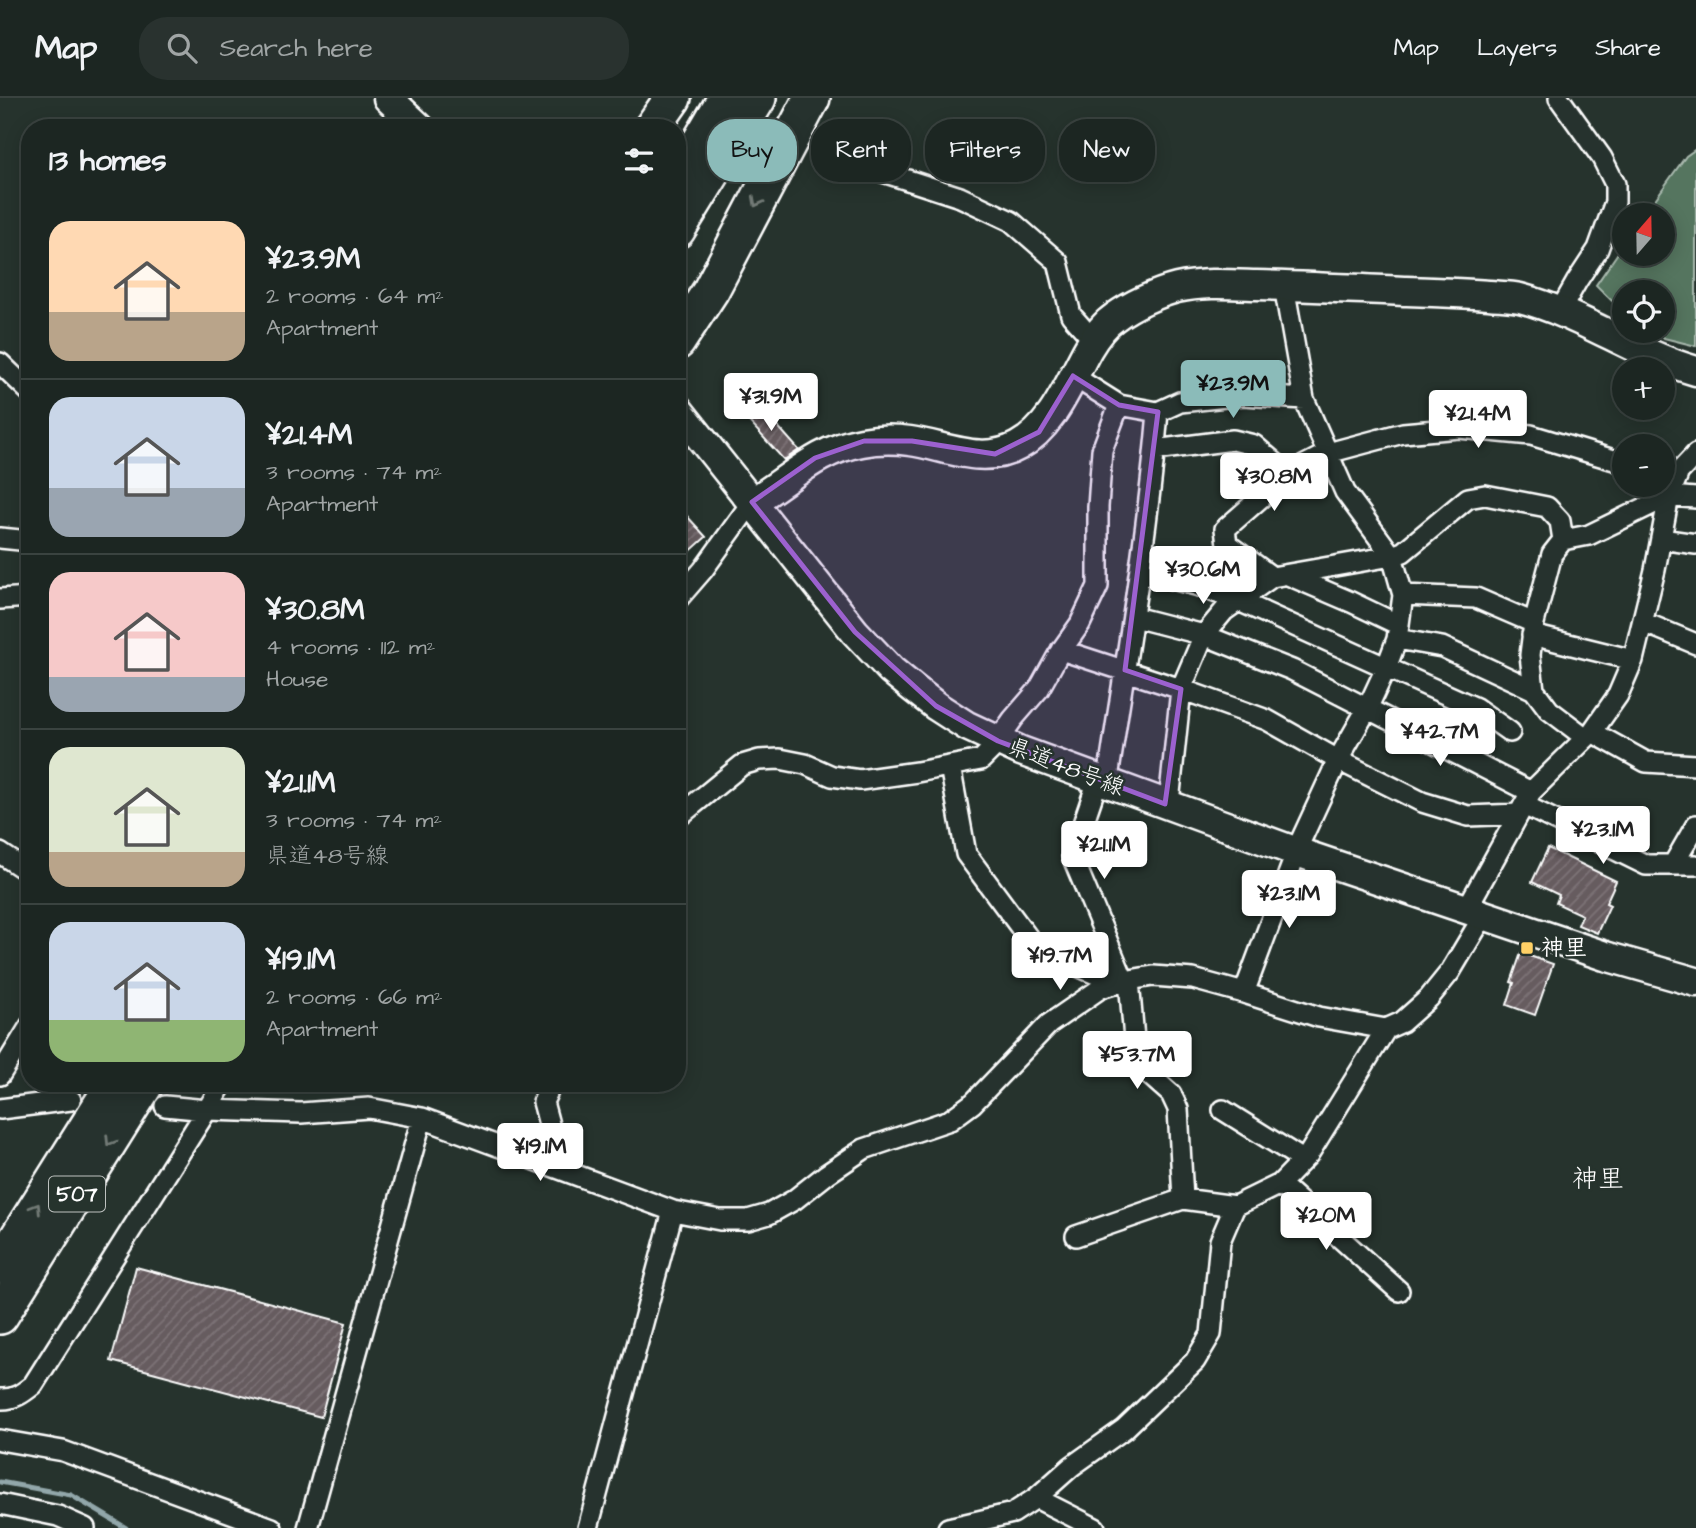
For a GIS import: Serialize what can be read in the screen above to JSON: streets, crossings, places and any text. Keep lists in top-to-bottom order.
{
  "streets": {
    "highway": ["507"],
    "main road": ["県道48号線"]
  },
  "districts": ["神里"],
  "places": {
    "transit": ["神里"]
  },
  "north": "top",
  "page": {
    "header": "Map",
    "search": "Search here",
    "nav": ["Map", "Layers", "Share"],
    "chip": [
      "Buy",
      "Rent",
      "Filters",
      "New"
    ],
    "heading": "13 homes",
    "map_buttons": ["+", "−"],
    "list": [
      {
        "name": "¥23.9M",
        "note": "2 rooms · 64 m² · Apartment"
      },
      {
        "name": "¥21.4M",
        "note": "3 rooms · 74 m² · Apartment"
      },
      {
        "name": "¥30.8M",
        "note": "4 rooms · 112 m² · House"
      },
      {
        "name": "¥21.1M",
        "note": "3 rooms · 74 m² · 県道48号線"
      },
      {
        "name": "¥19.1M",
        "note": "2 rooms · 66 m² · Apartment"
      }
    ],
    "price": [
      "¥23.9M",
      "¥31.9M",
      "¥21.4M",
      "¥30.8M",
      "¥30.6M",
      "¥42.7M",
      "¥23.1M",
      "¥21.1M",
      "¥23.1M",
      "¥19.7M",
      "¥53.7M",
      "¥19.1M",
      "¥20M"
    ]
  }
}
